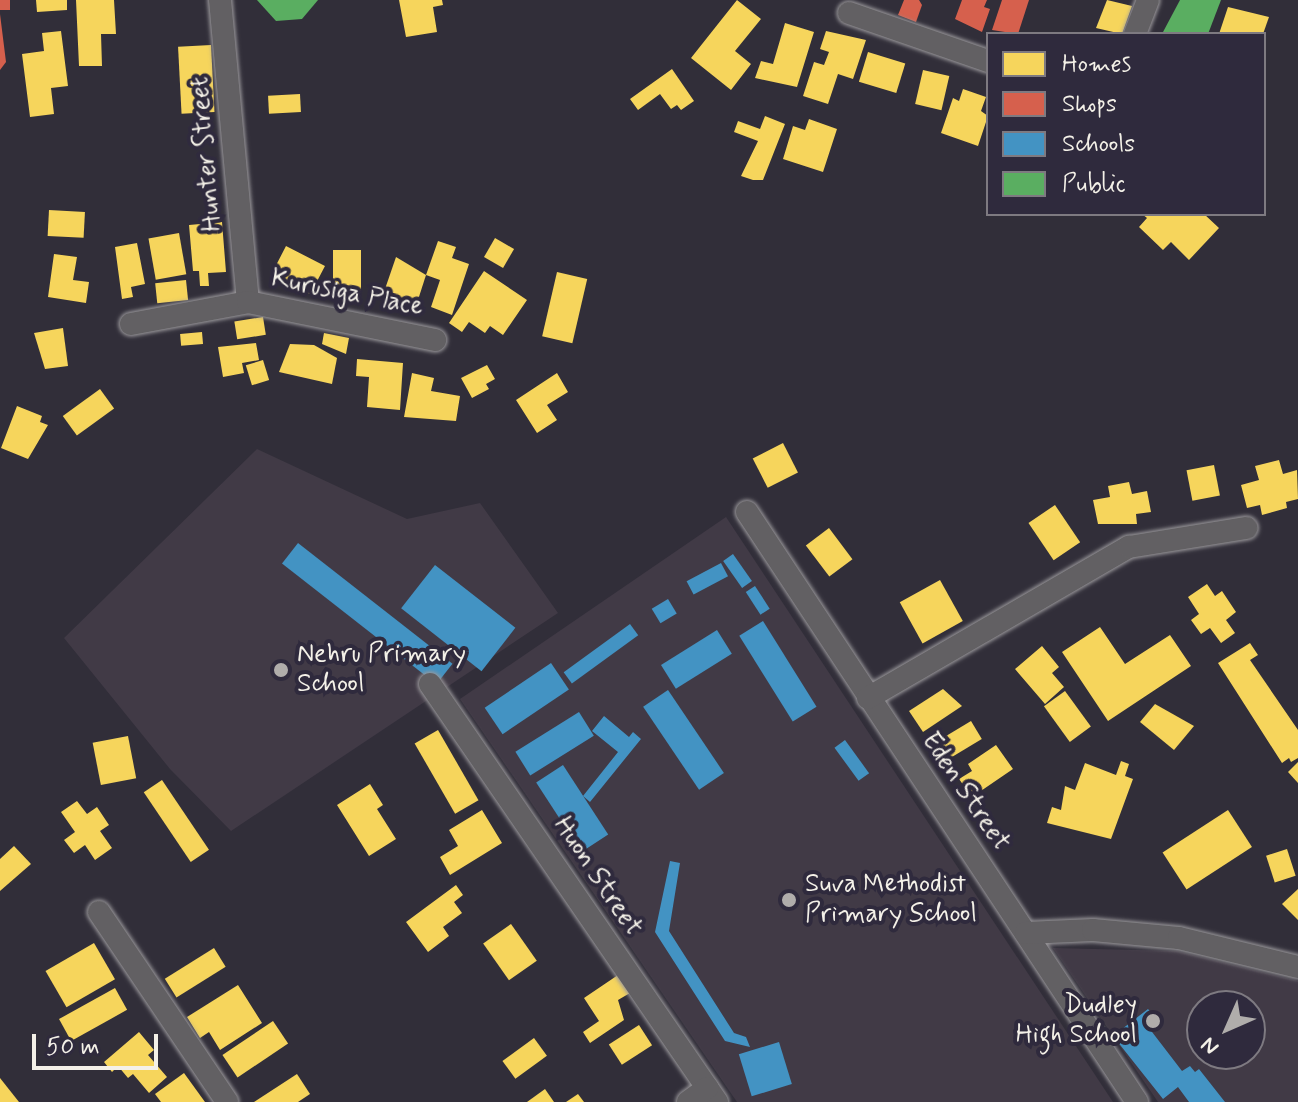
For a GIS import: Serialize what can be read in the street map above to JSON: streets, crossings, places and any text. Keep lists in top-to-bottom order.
{
  "streets": {
    "street": [
      "Hunter Street",
      "Kurusiga Place",
      "Eden Street",
      "Huon Street"
    ]
  },
  "crossings": [
    ["Hunter Street", "Kurusiga Place"]
  ],
  "places": ["Nehru Primary School", "Suva Methodist Primary School", "Dudley High School"],
  "legend": [
    "Homes",
    "Shops",
    "Schools",
    "Public"
  ],
  "scale_bar": "50 m",
  "north": "bottom left"
}
